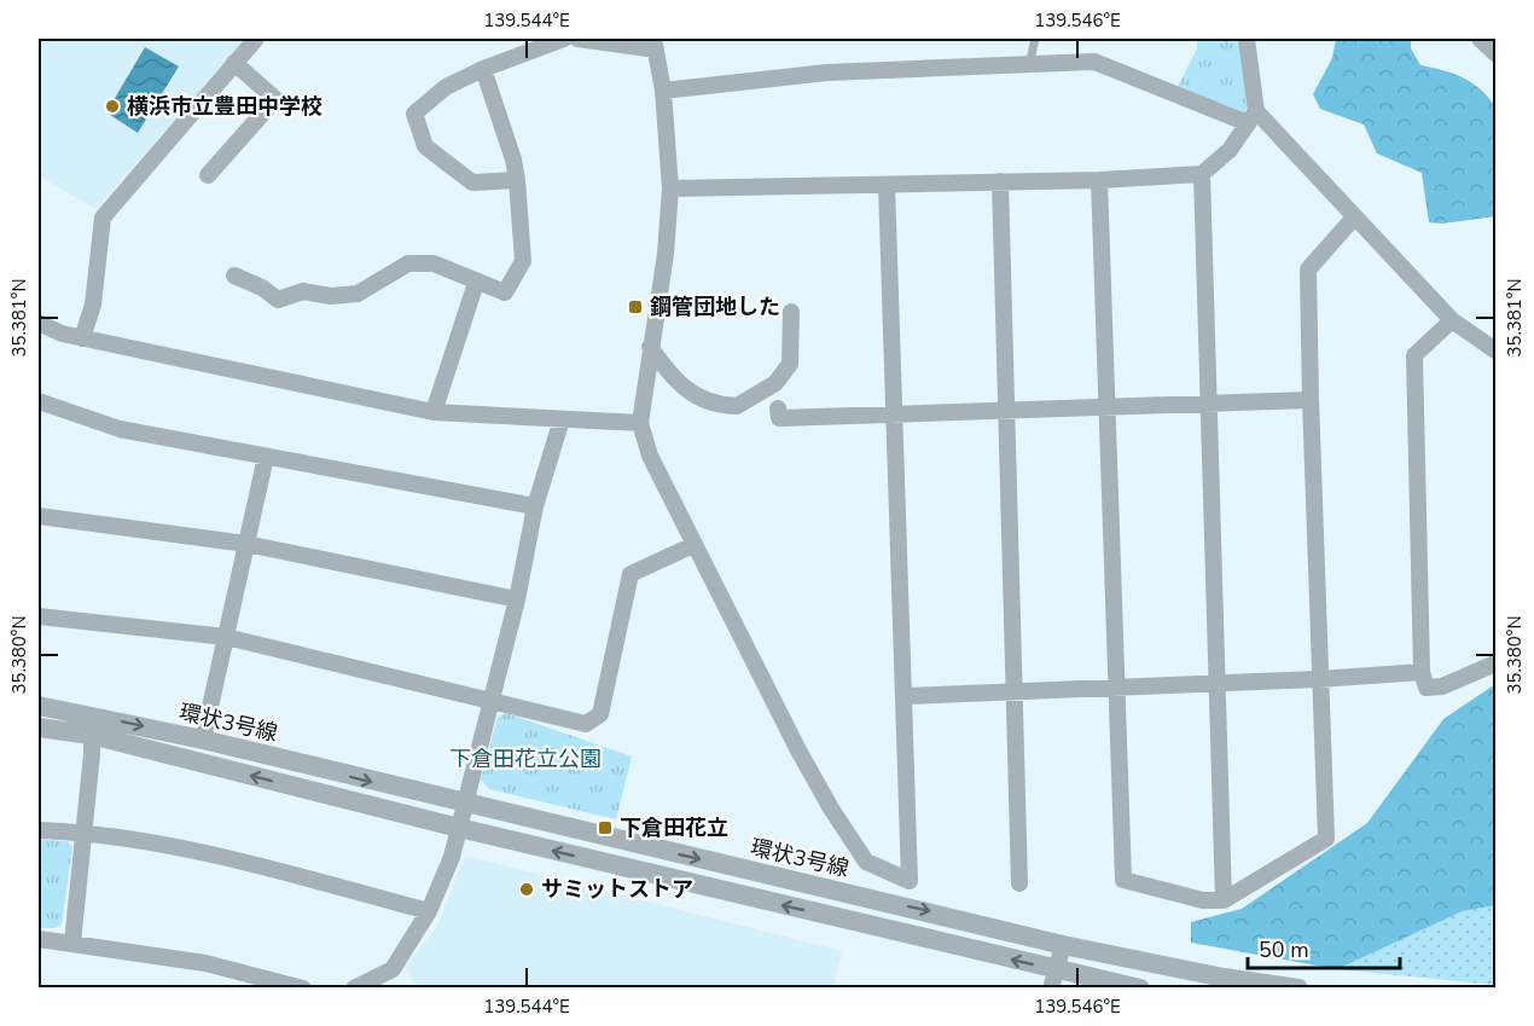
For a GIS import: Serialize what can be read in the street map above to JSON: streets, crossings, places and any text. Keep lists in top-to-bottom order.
{
  "streets": {
    "street": ["環状3号線"]
  },
  "parks": ["下倉田花立公園"],
  "places": {
    "other": ["横浜市立豊田中学校", "サミットストア"],
    "transit": ["鋼管団地した", "下倉田花立"]
  },
  "scale_bar": "50 m",
  "coordinates": [
    "139.544°E",
    "139.546°E",
    "35.381°N",
    "35.380°N"
  ]
}
